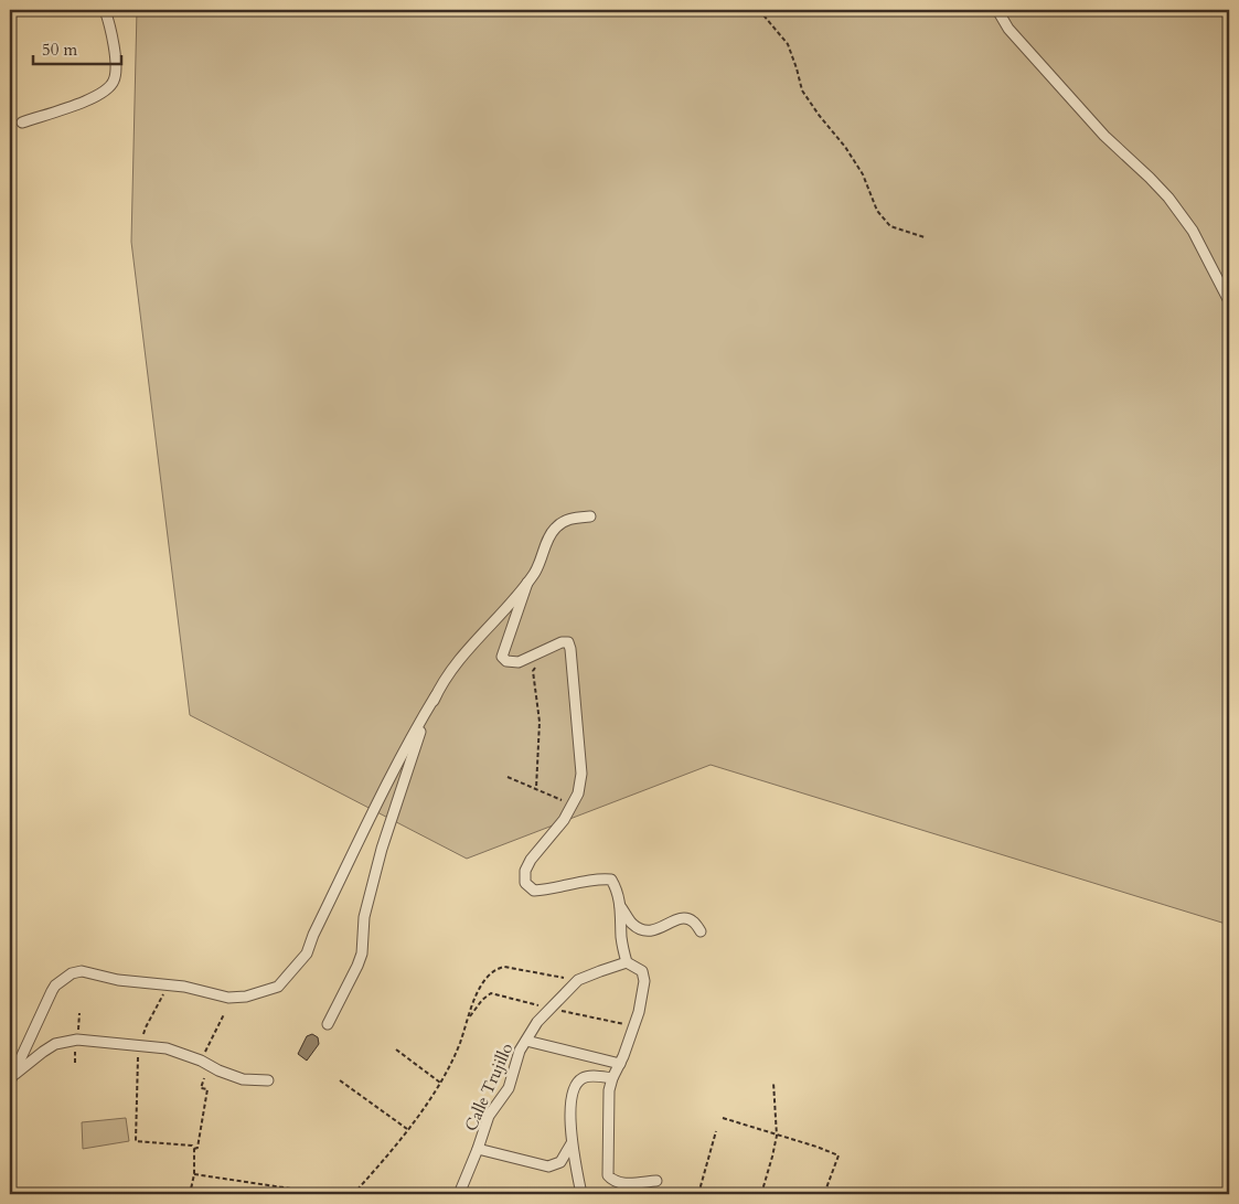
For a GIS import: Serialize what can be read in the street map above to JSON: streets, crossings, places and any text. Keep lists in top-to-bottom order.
{
  "streets": {
    "street": ["Calle Trujillo"]
  },
  "scale_bar": "50 m"
}
